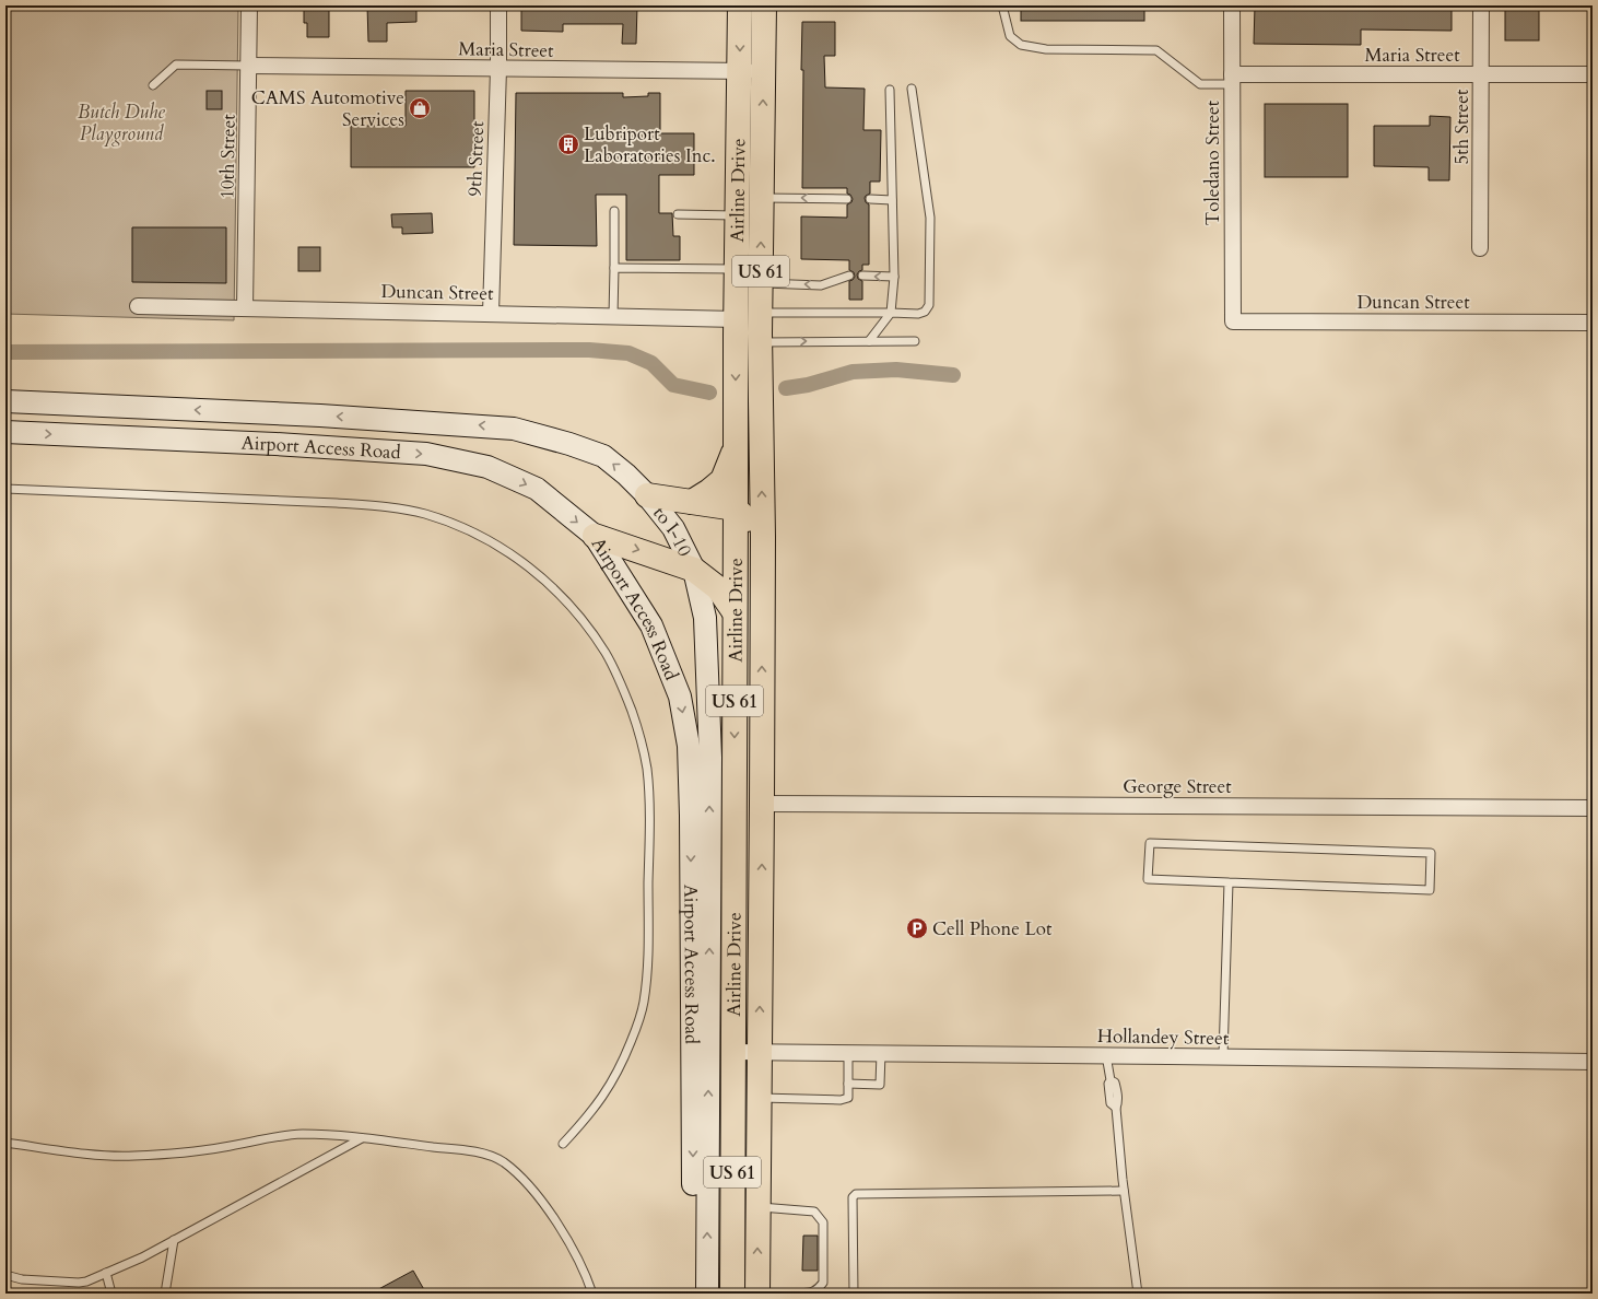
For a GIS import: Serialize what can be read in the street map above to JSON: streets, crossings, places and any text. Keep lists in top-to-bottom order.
{
  "streets": {
    "highway": ["Airline Drive", "US 61"],
    "street": [
      "Maria Street",
      "5th Street",
      "10th Street",
      "9th Street",
      "Toledano Street",
      "Duncan Street",
      "Airport Access Road",
      "to I-10",
      "George Street",
      "Hollandey Street"
    ]
  },
  "crossings": [
    ["Maria Street", "5th Street"],
    ["Maria Street", "10th Street"],
    ["Maria Street", "9th Street"],
    ["Maria Street", "Toledano Street"],
    ["Maria Street", "Airline Drive"],
    ["10th Street", "Duncan Street"],
    ["9th Street", "Duncan Street"],
    ["Toledano Street", "Duncan Street"],
    ["Airline Drive", "Duncan Street"],
    ["Airline Drive", "George Street"],
    ["Airline Drive", "Hollandey Street"],
    ["Airport Access Road", "to I-10"]
  ],
  "parks": ["Butch Duhe Playground"],
  "places": {
    "shop": ["CAMS Automotive Services"],
    "building": ["Lubriport Laboratories Inc."],
    "parking": ["Cell Phone Lot"]
  }
}
